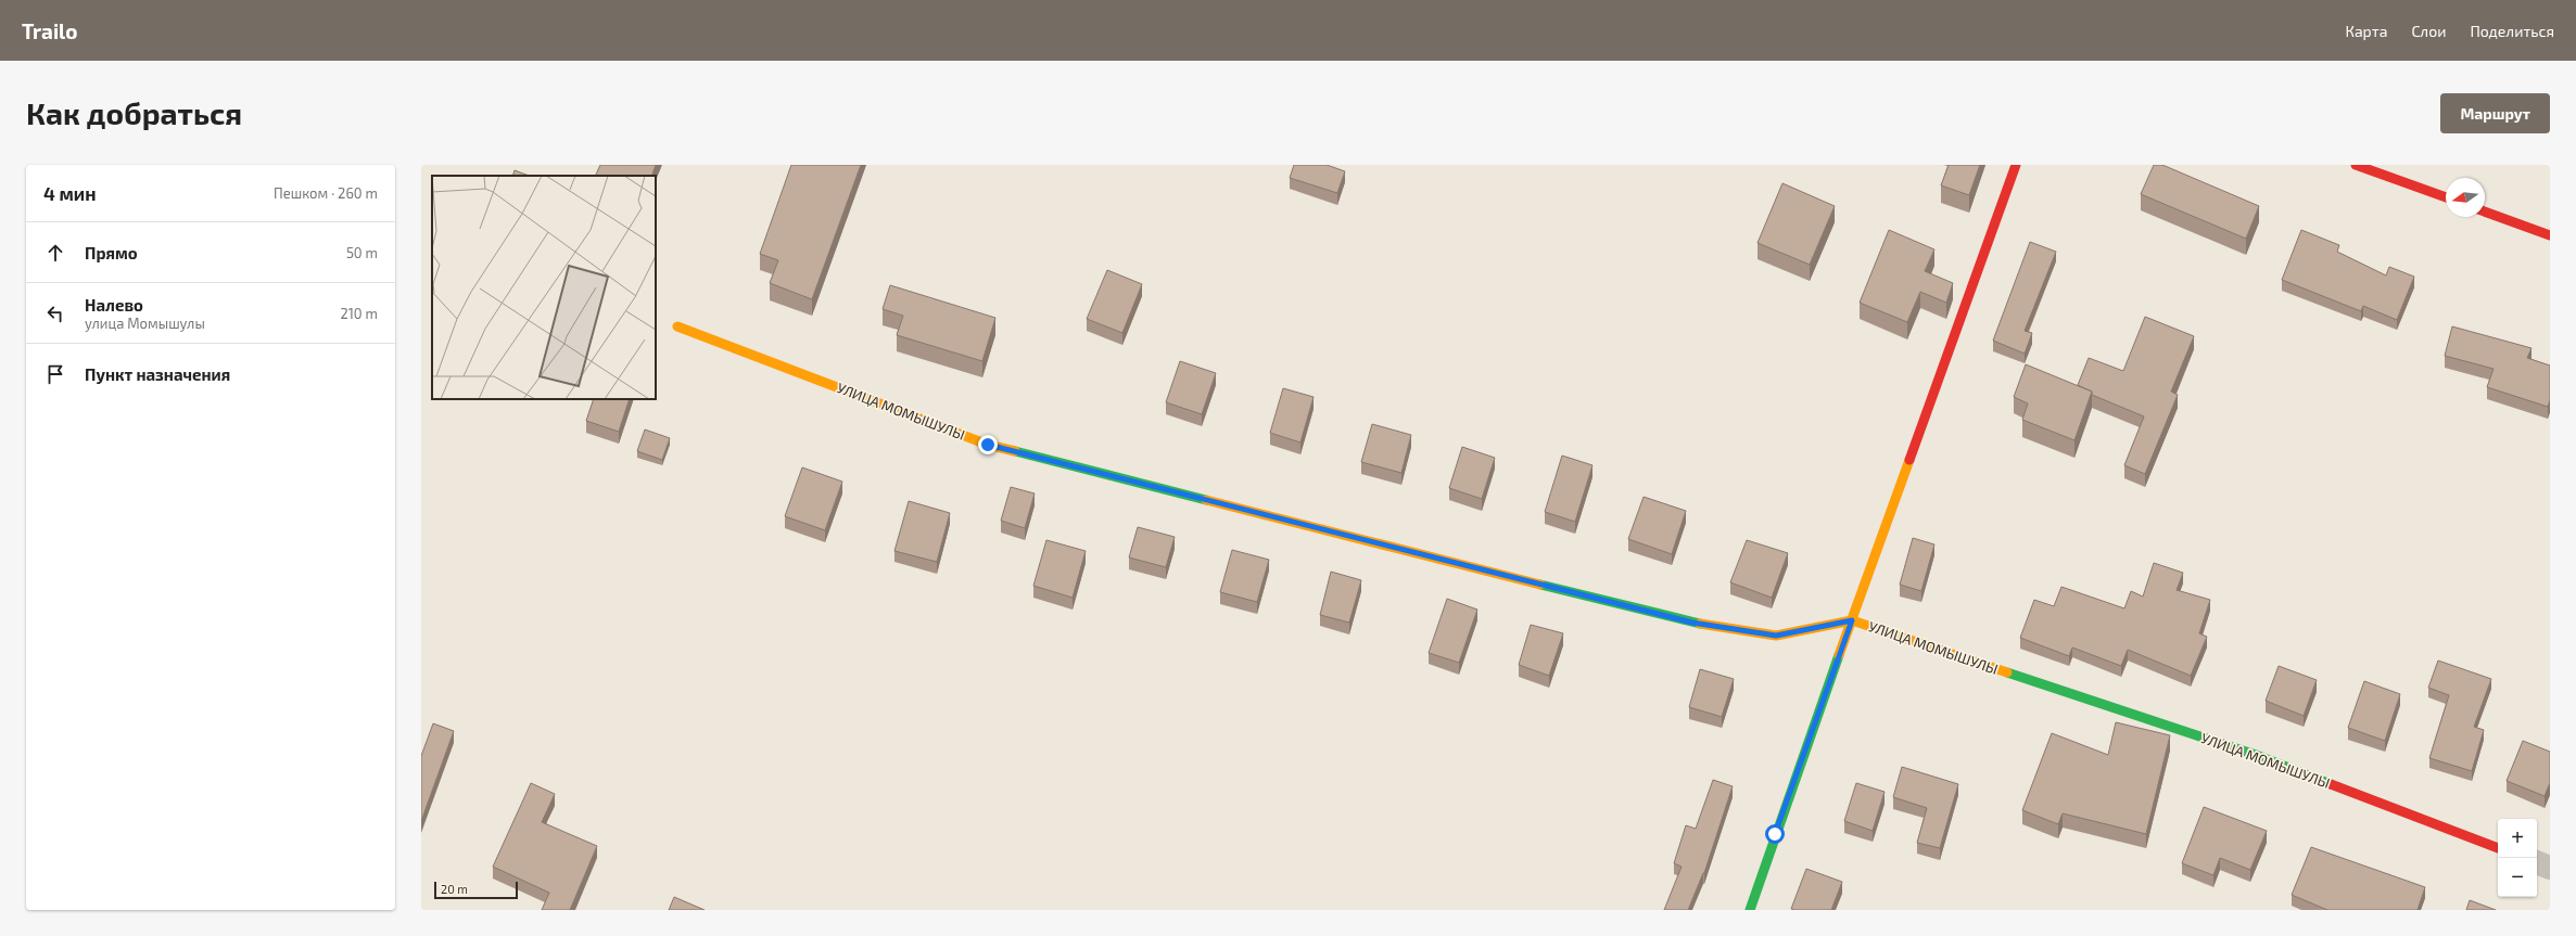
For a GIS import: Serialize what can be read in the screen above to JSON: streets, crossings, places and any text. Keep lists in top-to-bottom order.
{
  "streets": {
    "street": ["УЛИЦА МОМЫШУЛЫ"]
  },
  "scale_bar": "20 m",
  "north": "left",
  "page": {
    "header": "Trailo",
    "nav": ["Карта", "Слои", "Поделиться"],
    "buttons": "Маршрут",
    "title": "Как добраться",
    "heading": ["4 мин", "Пешком · 260 m"],
    "list": [
      ["Прямо", "50 m"],
      ["Налево", "улица Момышулы", "210 m"],
      "Пункт назначения"
    ],
    "map_buttons": ["+", "−"],
    "scale": "20 m"
  }
}
